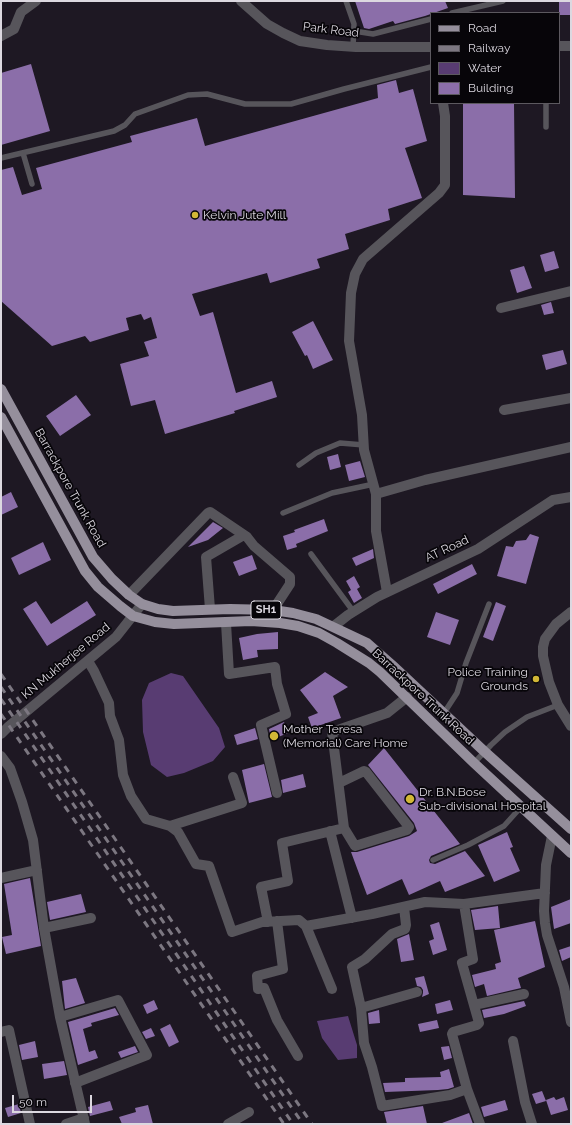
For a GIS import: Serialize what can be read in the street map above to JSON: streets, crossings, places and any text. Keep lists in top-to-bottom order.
{
  "streets": {
    "main road": ["Barrackpore Trunk Road", "SH1"],
    "street": ["Park Road", "AT Road", "KN Mukherjee Road"]
  },
  "crossings": [
    ["Barrackpore Trunk Road", "AT Road"],
    ["Barrackpore Trunk Road", "KN Mukherjee Road"]
  ],
  "places": [
    "Kelvin Jute Mill",
    "Police Training Grounds",
    "Mother Teresa (Memorial) Care Home",
    "Dr. B.N.Bose Sub-divisional Hospital"
  ],
  "legend": [
    "Road",
    "Railway",
    "Water",
    "Building"
  ],
  "scale_bar": "50 m"
}
